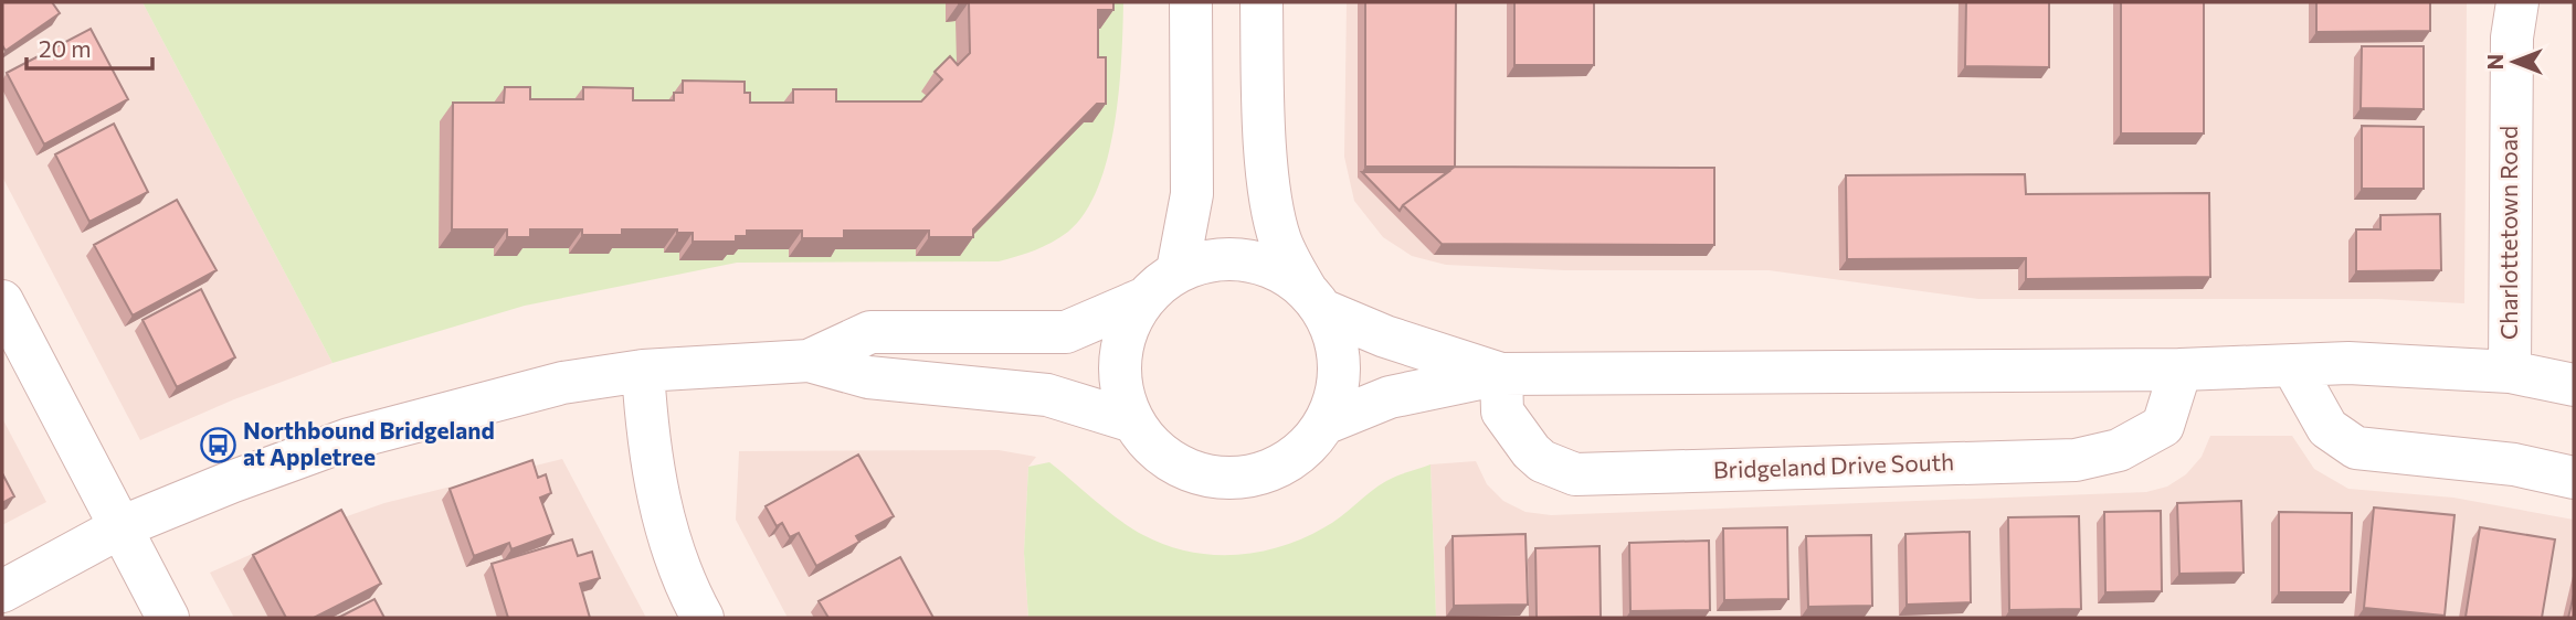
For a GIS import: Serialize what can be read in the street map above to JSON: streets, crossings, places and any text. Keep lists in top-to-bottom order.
{
  "streets": {
    "street": ["Charlottetown Road", "Bridgeland Drive South"]
  },
  "places": {
    "bus stop": ["Northbound Bridgeland at Appletree"]
  },
  "scale_bar": "20 m",
  "north": "left"
}
